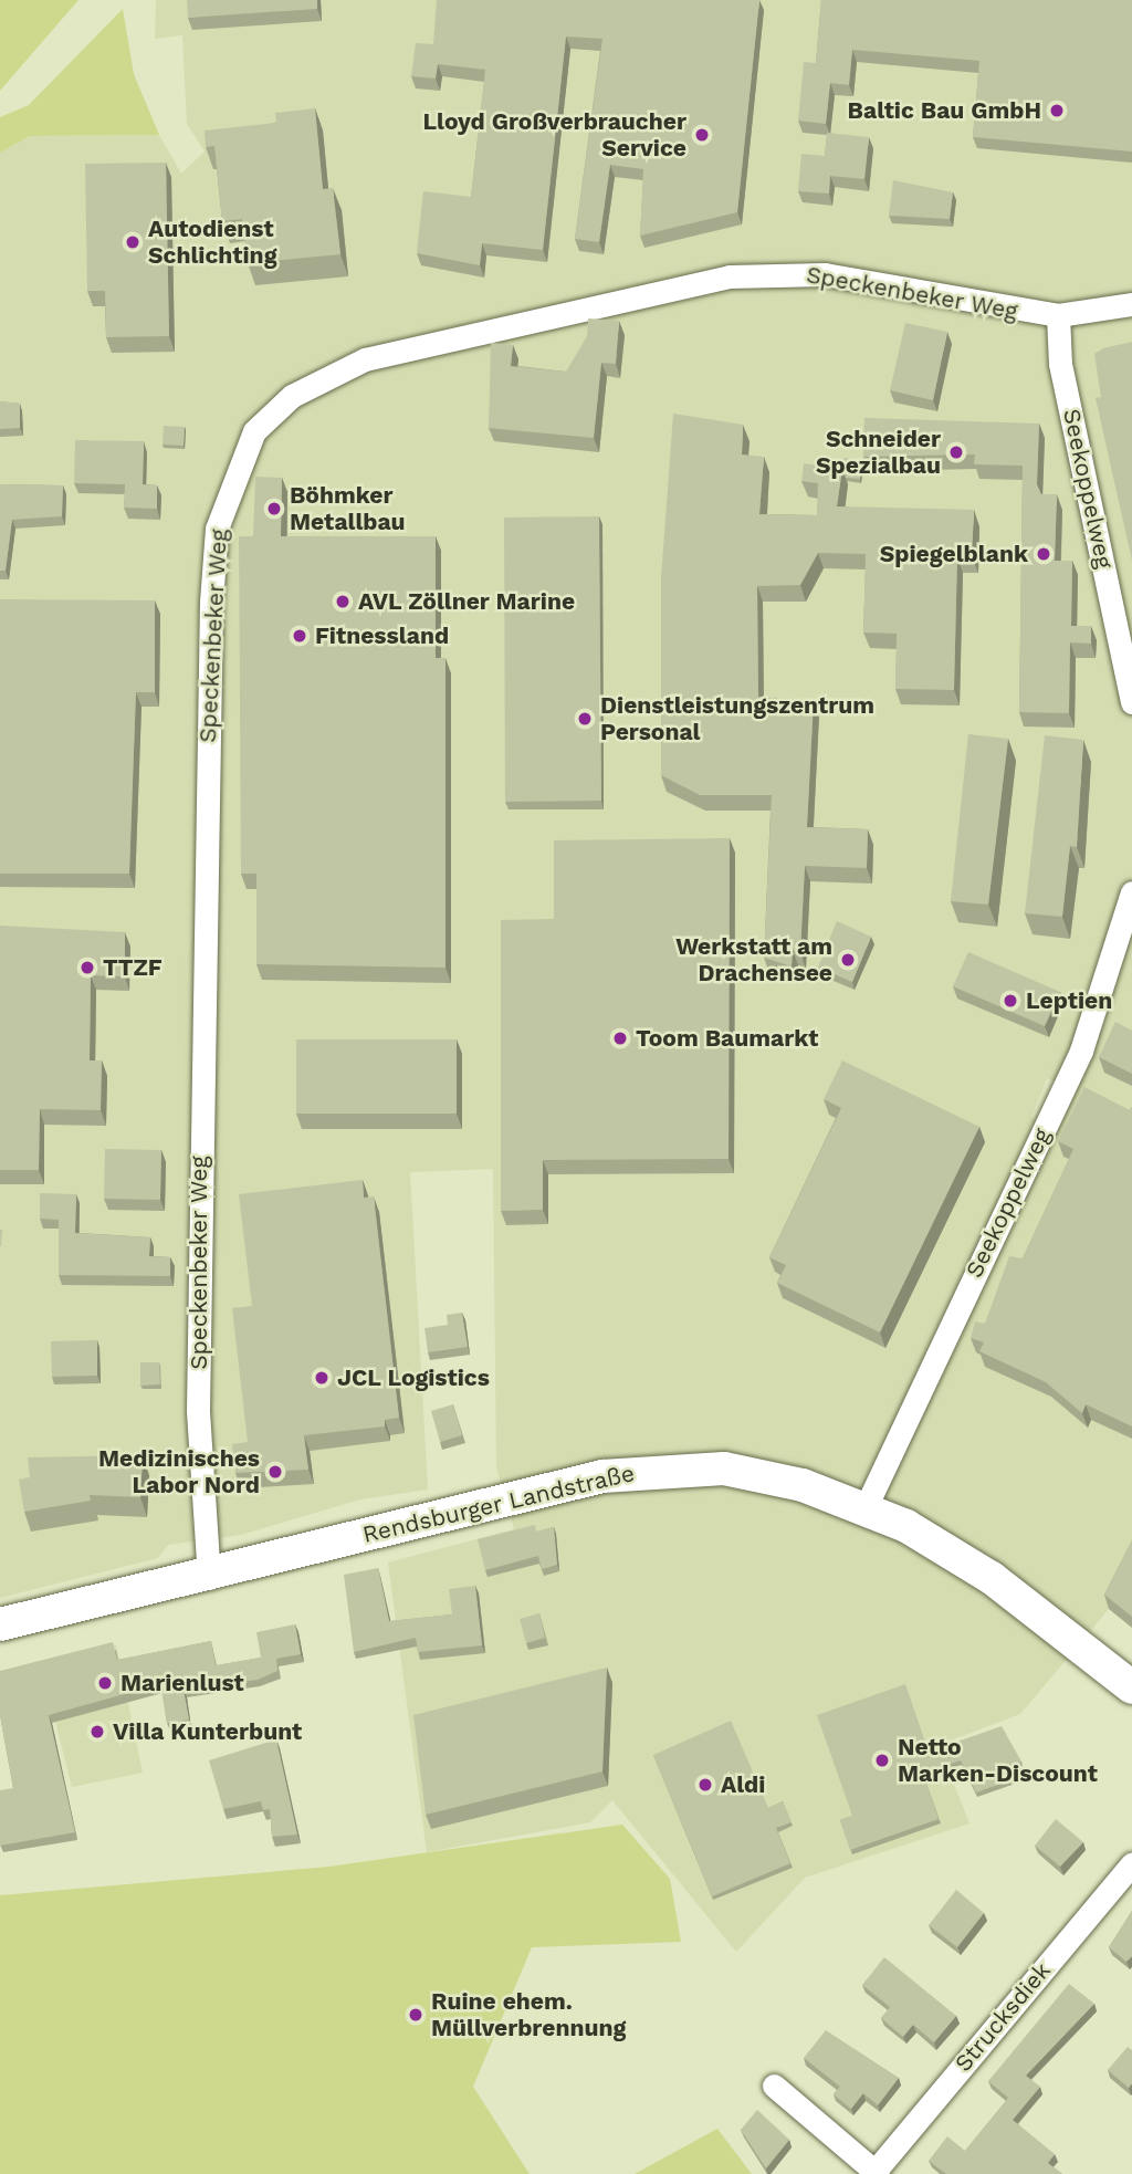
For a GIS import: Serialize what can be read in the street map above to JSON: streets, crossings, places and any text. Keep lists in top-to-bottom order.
{
  "streets": {
    "street": [
      "Speckenbeker Weg",
      "Seekoppelweg",
      "Rendsburger Landstraße",
      "Strucksdiek"
    ]
  },
  "crossings": [
    ["Speckenbeker Weg", "Seekoppelweg"],
    ["Speckenbeker Weg", "Rendsburger Landstraße"],
    ["Seekoppelweg", "Rendsburger Landstraße"]
  ],
  "places": [
    "Baltic Bau GmbH",
    "Lloyd Großverbraucher Service",
    "Autodienst Schlichting",
    "Schneider Spezialbau",
    "Böhmker Metallbau",
    "Spiegelblank",
    "AVL Zöllner Marine",
    "Fitnessland",
    "Dienstleistungszentrum Personal",
    "Werkstatt am Drachensee",
    "TTZF",
    "Leptien",
    "Toom Baumarkt",
    "JCL Logistics",
    "Medizinisches Labor Nord",
    "Marienlust",
    "Villa Kunterbunt",
    "Netto Marken-Discount",
    "Aldi",
    "Ruine ehem. Müllverbrennung"
  ]
}
